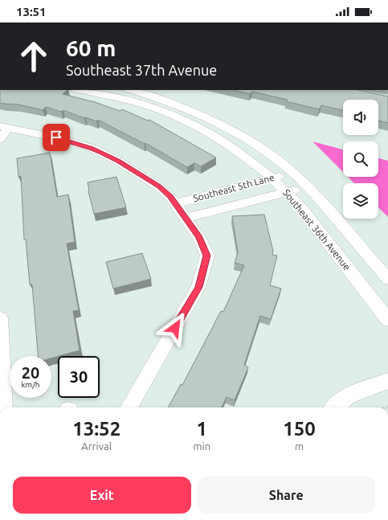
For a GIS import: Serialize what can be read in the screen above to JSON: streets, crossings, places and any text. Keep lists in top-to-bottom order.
{
  "streets": {
    "street": ["Southeast 5th Lane", "Southeast 36th Avenue"]
  },
  "crossings": [
    ["Southeast 5th Lane", "Southeast 36th Avenue"]
  ],
  "page": {
    "status": "13:51",
    "turn": ["60 m", "Southeast 37th Avenue"],
    "speed": "20 km/h",
    "limit": "30",
    "eta": [
      "13:52",
      "Arrival",
      "1",
      "min",
      "150",
      "m"
    ],
    "buttons": ["Exit", "Share"]
  }
}
